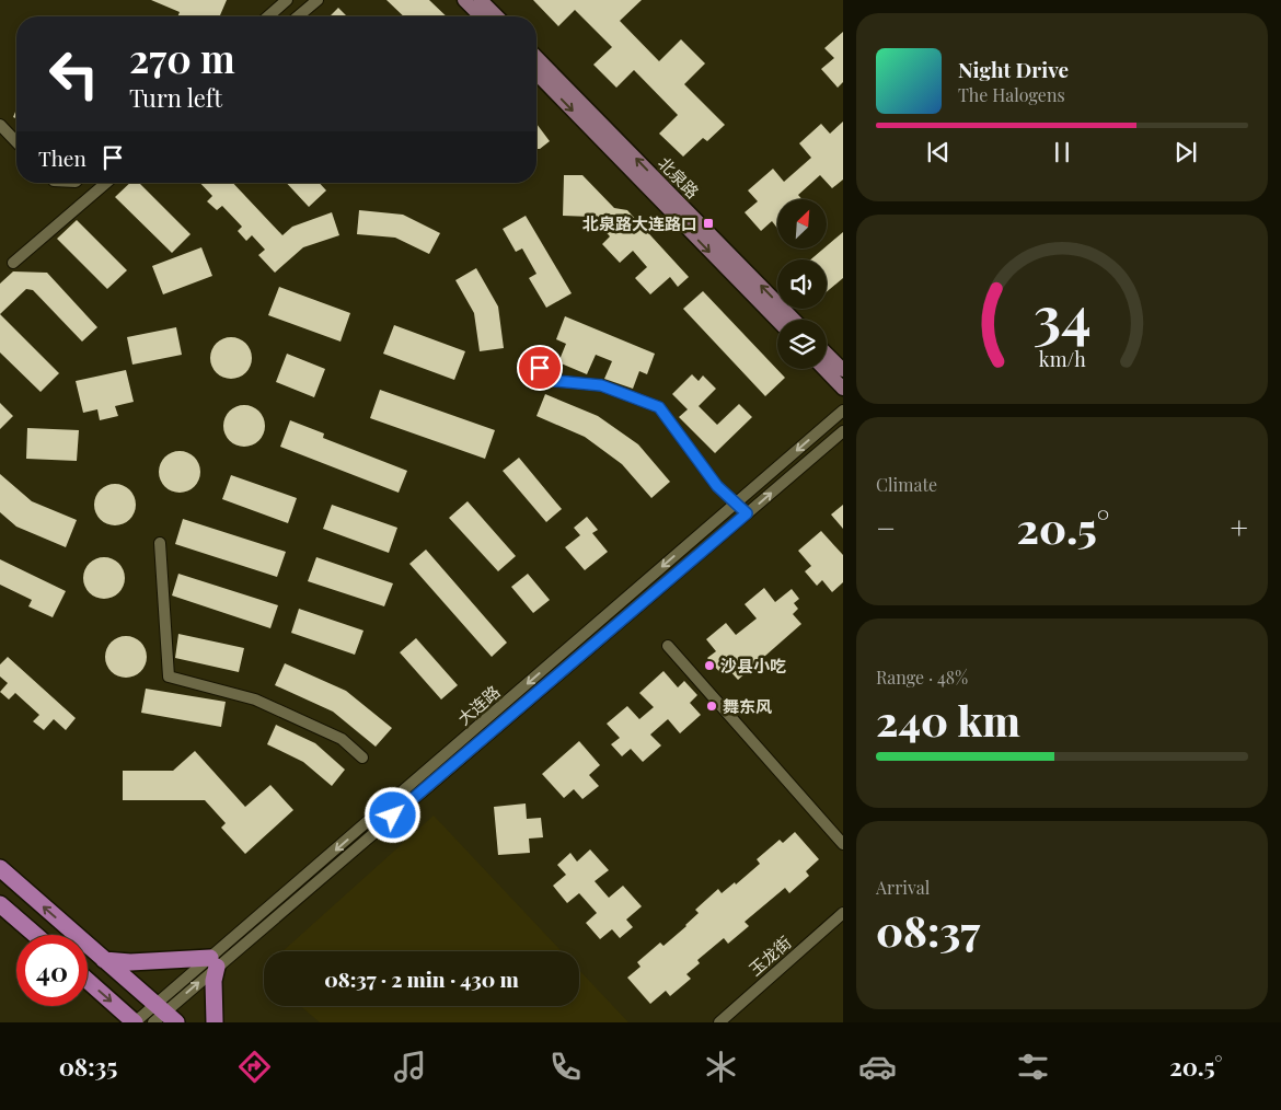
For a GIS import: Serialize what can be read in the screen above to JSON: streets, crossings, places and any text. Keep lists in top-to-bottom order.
{
  "streets": {
    "main road": ["北泉路"],
    "street": ["大连路", "玉龙街"]
  },
  "places": {
    "transit": ["北泉路大连路口"],
    "other": ["沙县小吃", "舞东风"]
  },
  "north": "top right",
  "page": {
    "turn": ["270 m", "Turn left"],
    "song": ["Night Drive", "The Halogens"],
    "then": "Then",
    "tile": [
      "Climate",
      ["Range · 48%", "240 km"],
      ["Arrival", "08:37"]
    ],
    "heat": ["−", "20.5°", "+"],
    "limit": "40",
    "trip": "08:37 · 2 min · 430 m",
    "tabs": ["08:35", "20.5°"],
    "gauge": ["34", "km/h"]
  }
}
